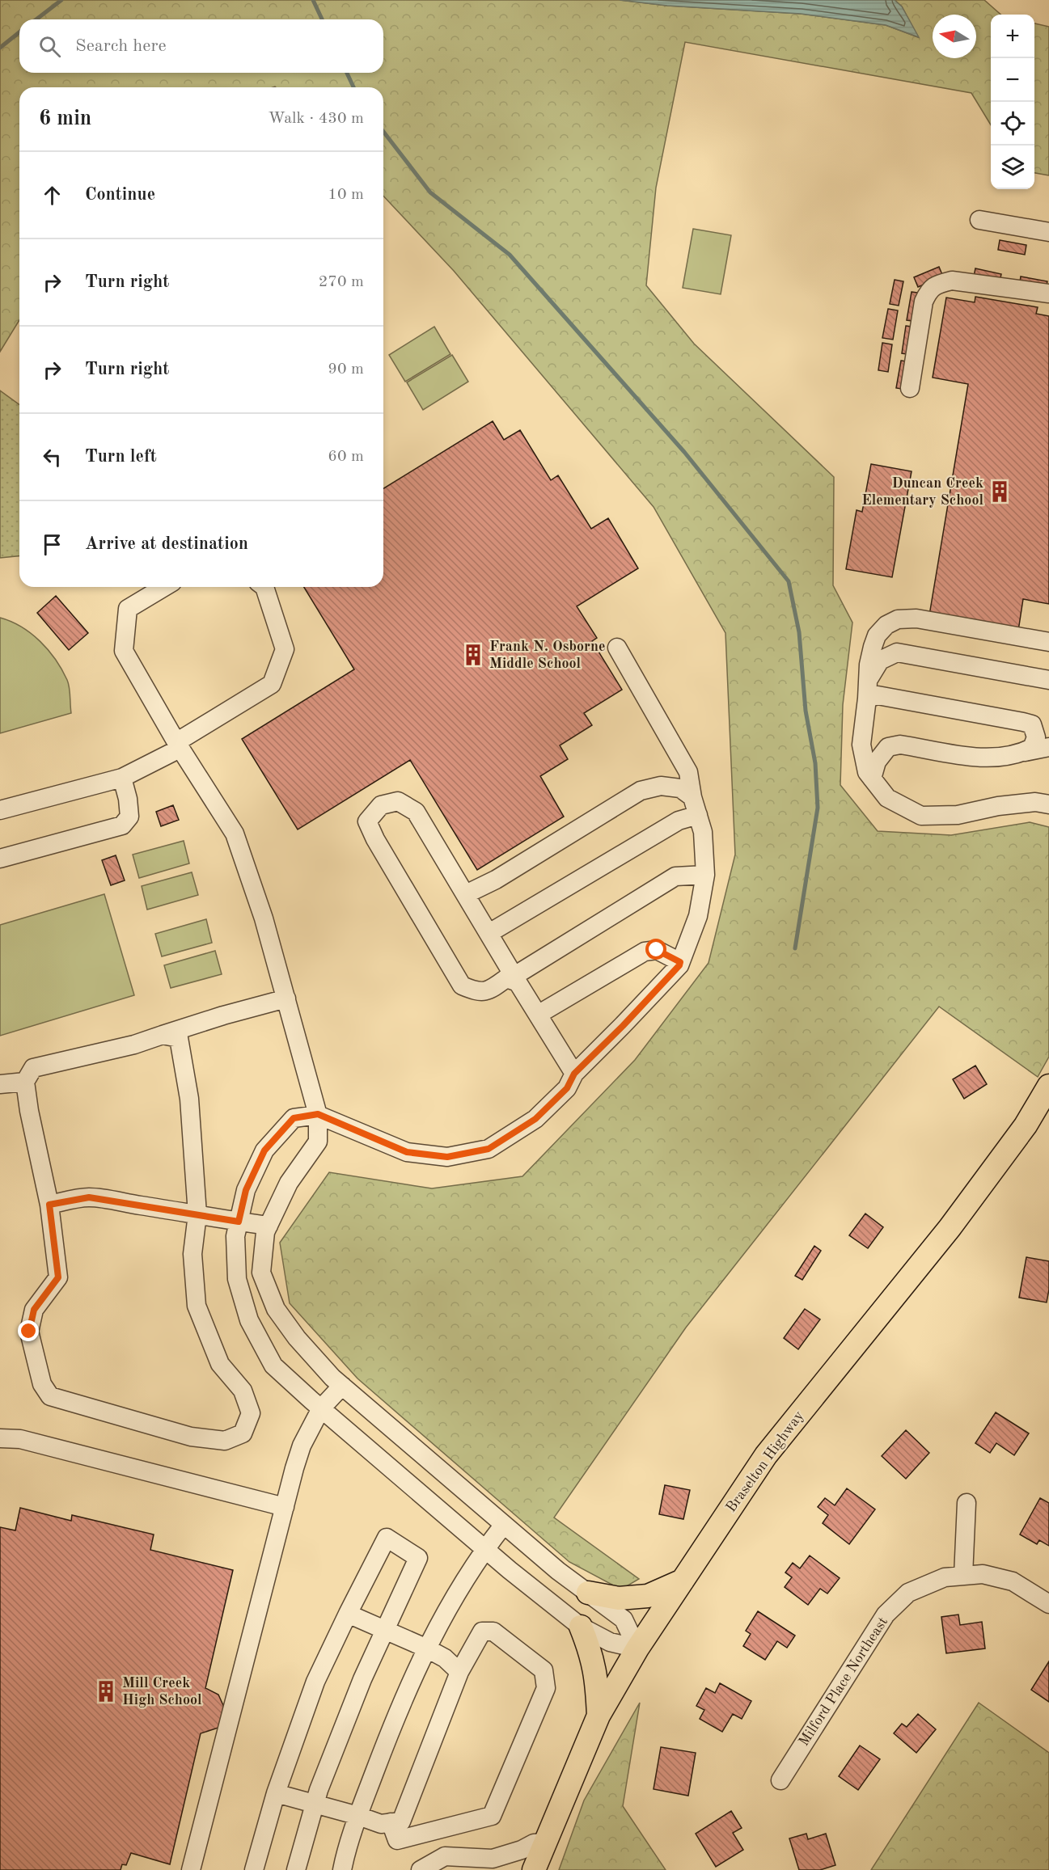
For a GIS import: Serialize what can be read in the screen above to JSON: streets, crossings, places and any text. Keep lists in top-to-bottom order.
{
  "streets": {
    "main road": ["Braselton Highway"],
    "street": ["Milford Place Northeast"]
  },
  "places": {
    "building": ["Duncan Creek Elementary School", "Frank N. Osborne Middle School", "Mill Creek High School"]
  },
  "north": "left",
  "page": {
    "map_buttons": ["+", "−"],
    "search": "Search here",
    "heading": ["6 min", "Walk · 430 m"],
    "list": [
      ["Continue", "10 m"],
      ["Turn right", "270 m"],
      ["Turn right", "90 m"],
      ["Turn left", "60 m"],
      "Arrive at destination"
    ]
  }
}
